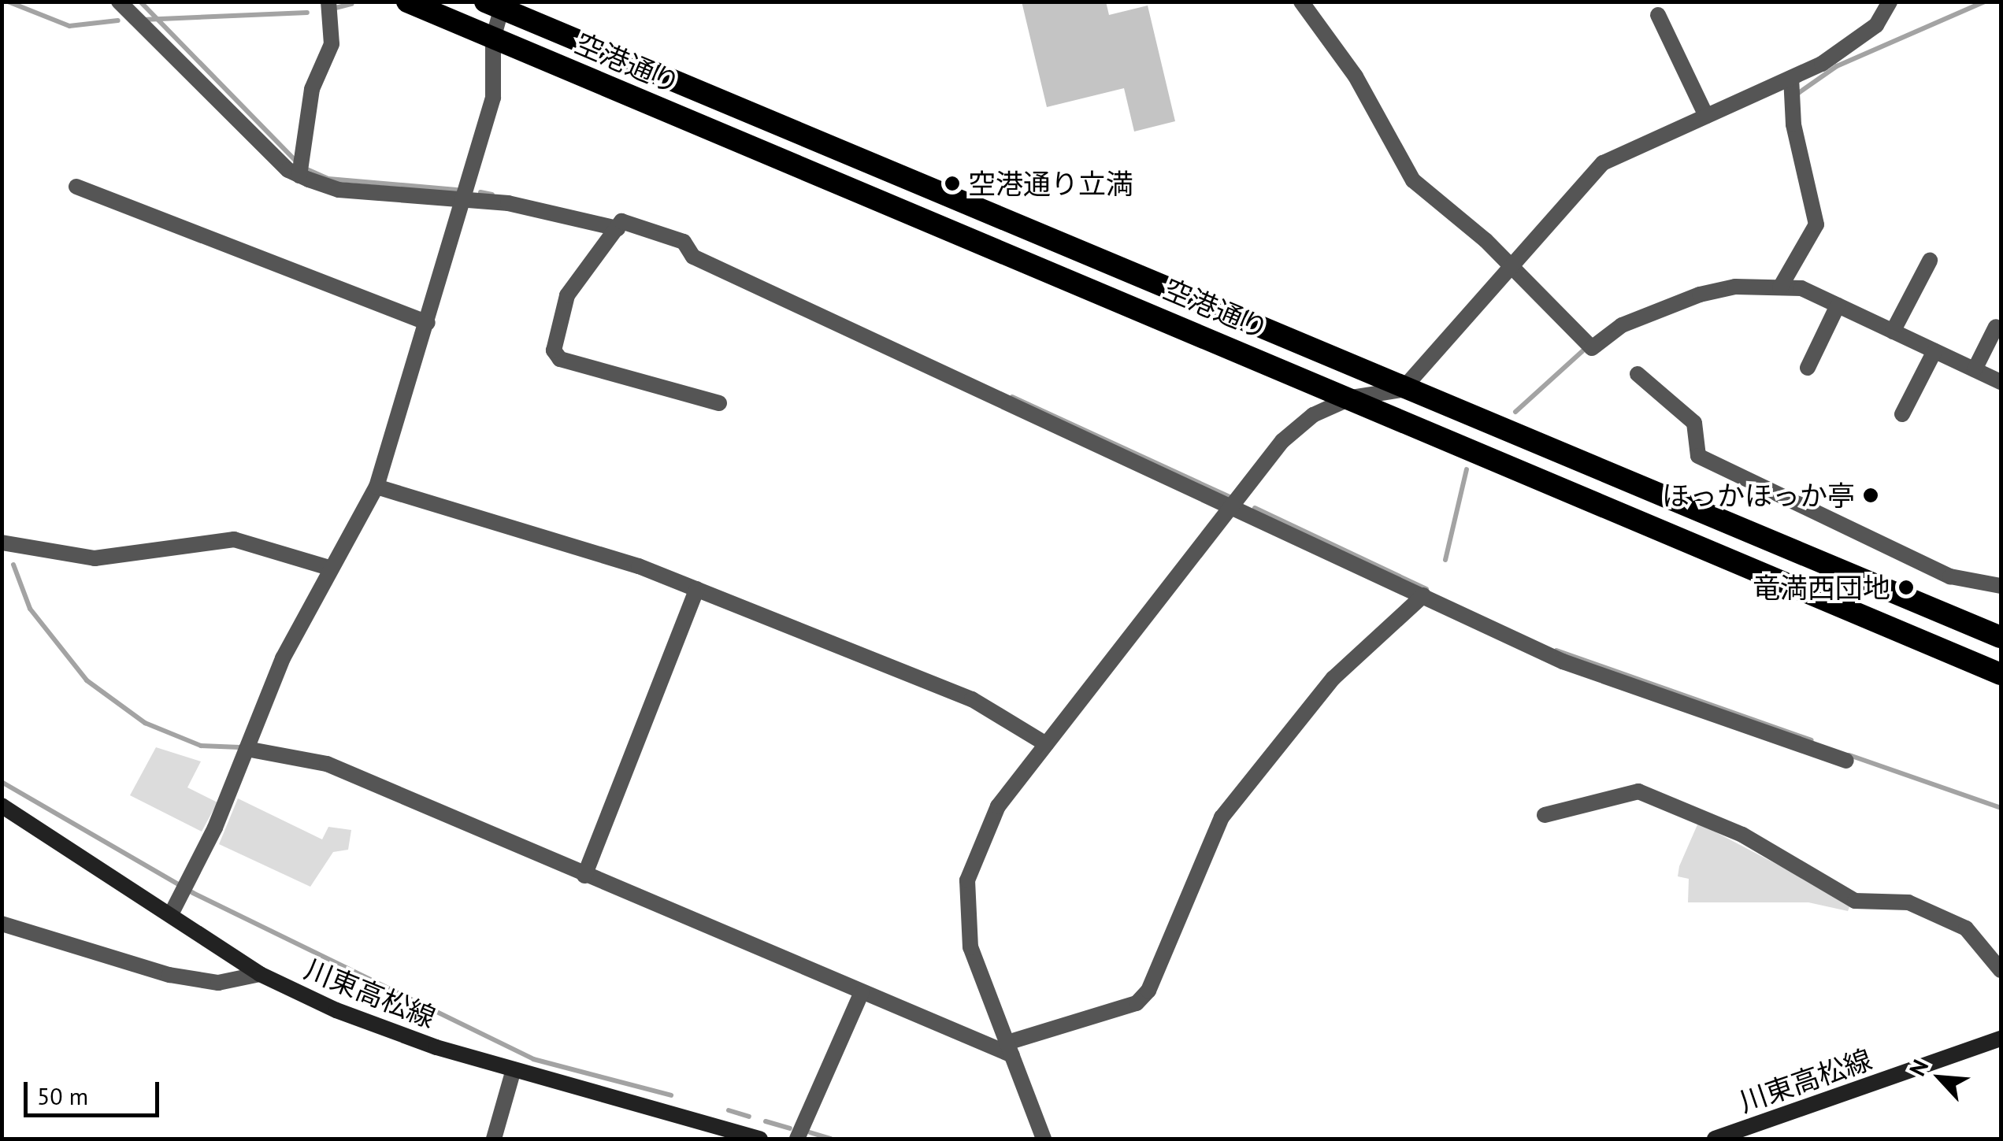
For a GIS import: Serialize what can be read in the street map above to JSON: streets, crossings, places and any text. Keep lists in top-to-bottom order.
{
  "streets": {
    "highway": ["空港通り"],
    "main road": ["川東高松線"]
  },
  "places": ["空港通り立満", "ほっかほっか亭", "竜満西団地"],
  "scale_bar": "50 m",
  "north": "top left"
}
